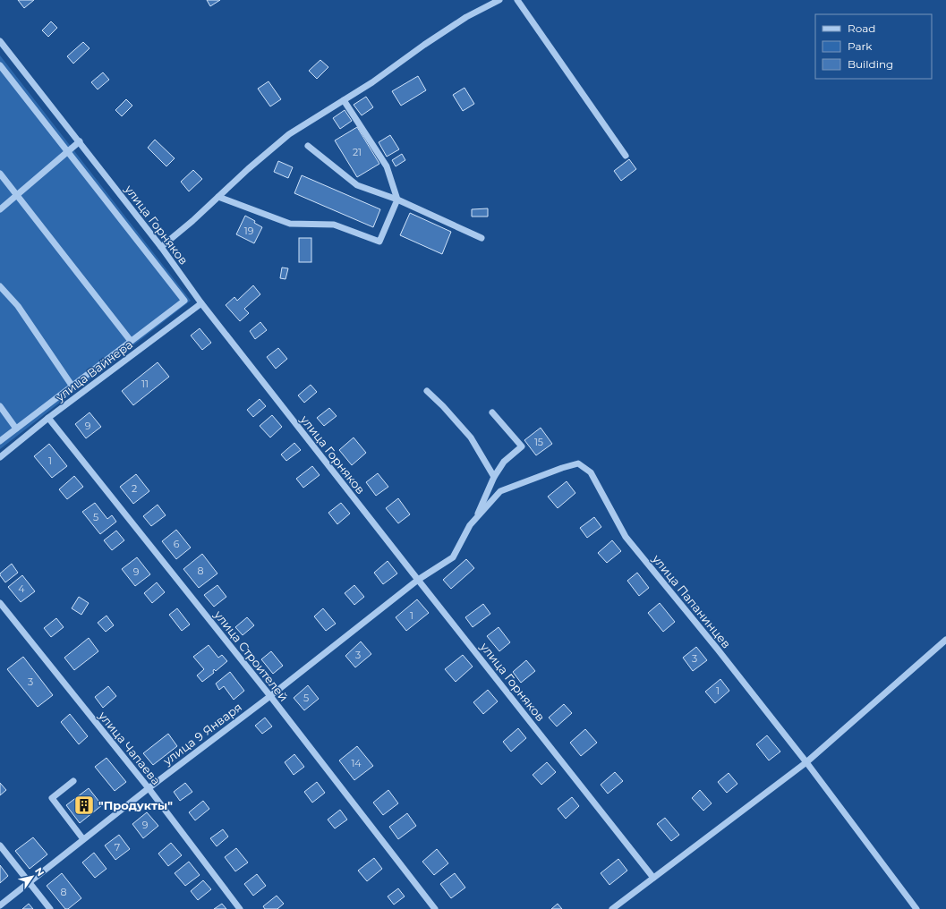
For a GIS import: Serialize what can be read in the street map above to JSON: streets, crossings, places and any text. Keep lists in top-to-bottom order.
{
  "streets": {
    "street": [
      "улица Горняков",
      "улица Вайнера",
      "улица Папанинцев",
      "улица Строителей",
      "улица 9 Января",
      "улица Чапаева"
    ]
  },
  "crossings": [
    ["улица Горняков", "улица Вайнера"],
    ["улица Горняков", "улица 9 Января"],
    ["улица Вайнера", "улица Строителей"],
    ["улица Папанинцев", "улица 9 Января"],
    ["улица Строителей", "улица 9 Января"],
    ["улица 9 Января", "улица Чапаева"]
  ],
  "places": {
    "building": ["\"Продукты\""]
  },
  "house_numbers": [
    "21",
    "19",
    "11",
    "9",
    "15",
    "1",
    "2",
    "5",
    "6",
    "8",
    "9",
    "4",
    "1",
    "3",
    "3",
    "3",
    "1",
    "5",
    "14",
    "9",
    "7",
    "8"
  ],
  "legend": ["Road", "Park", "Building"],
  "north": "top right"
}
